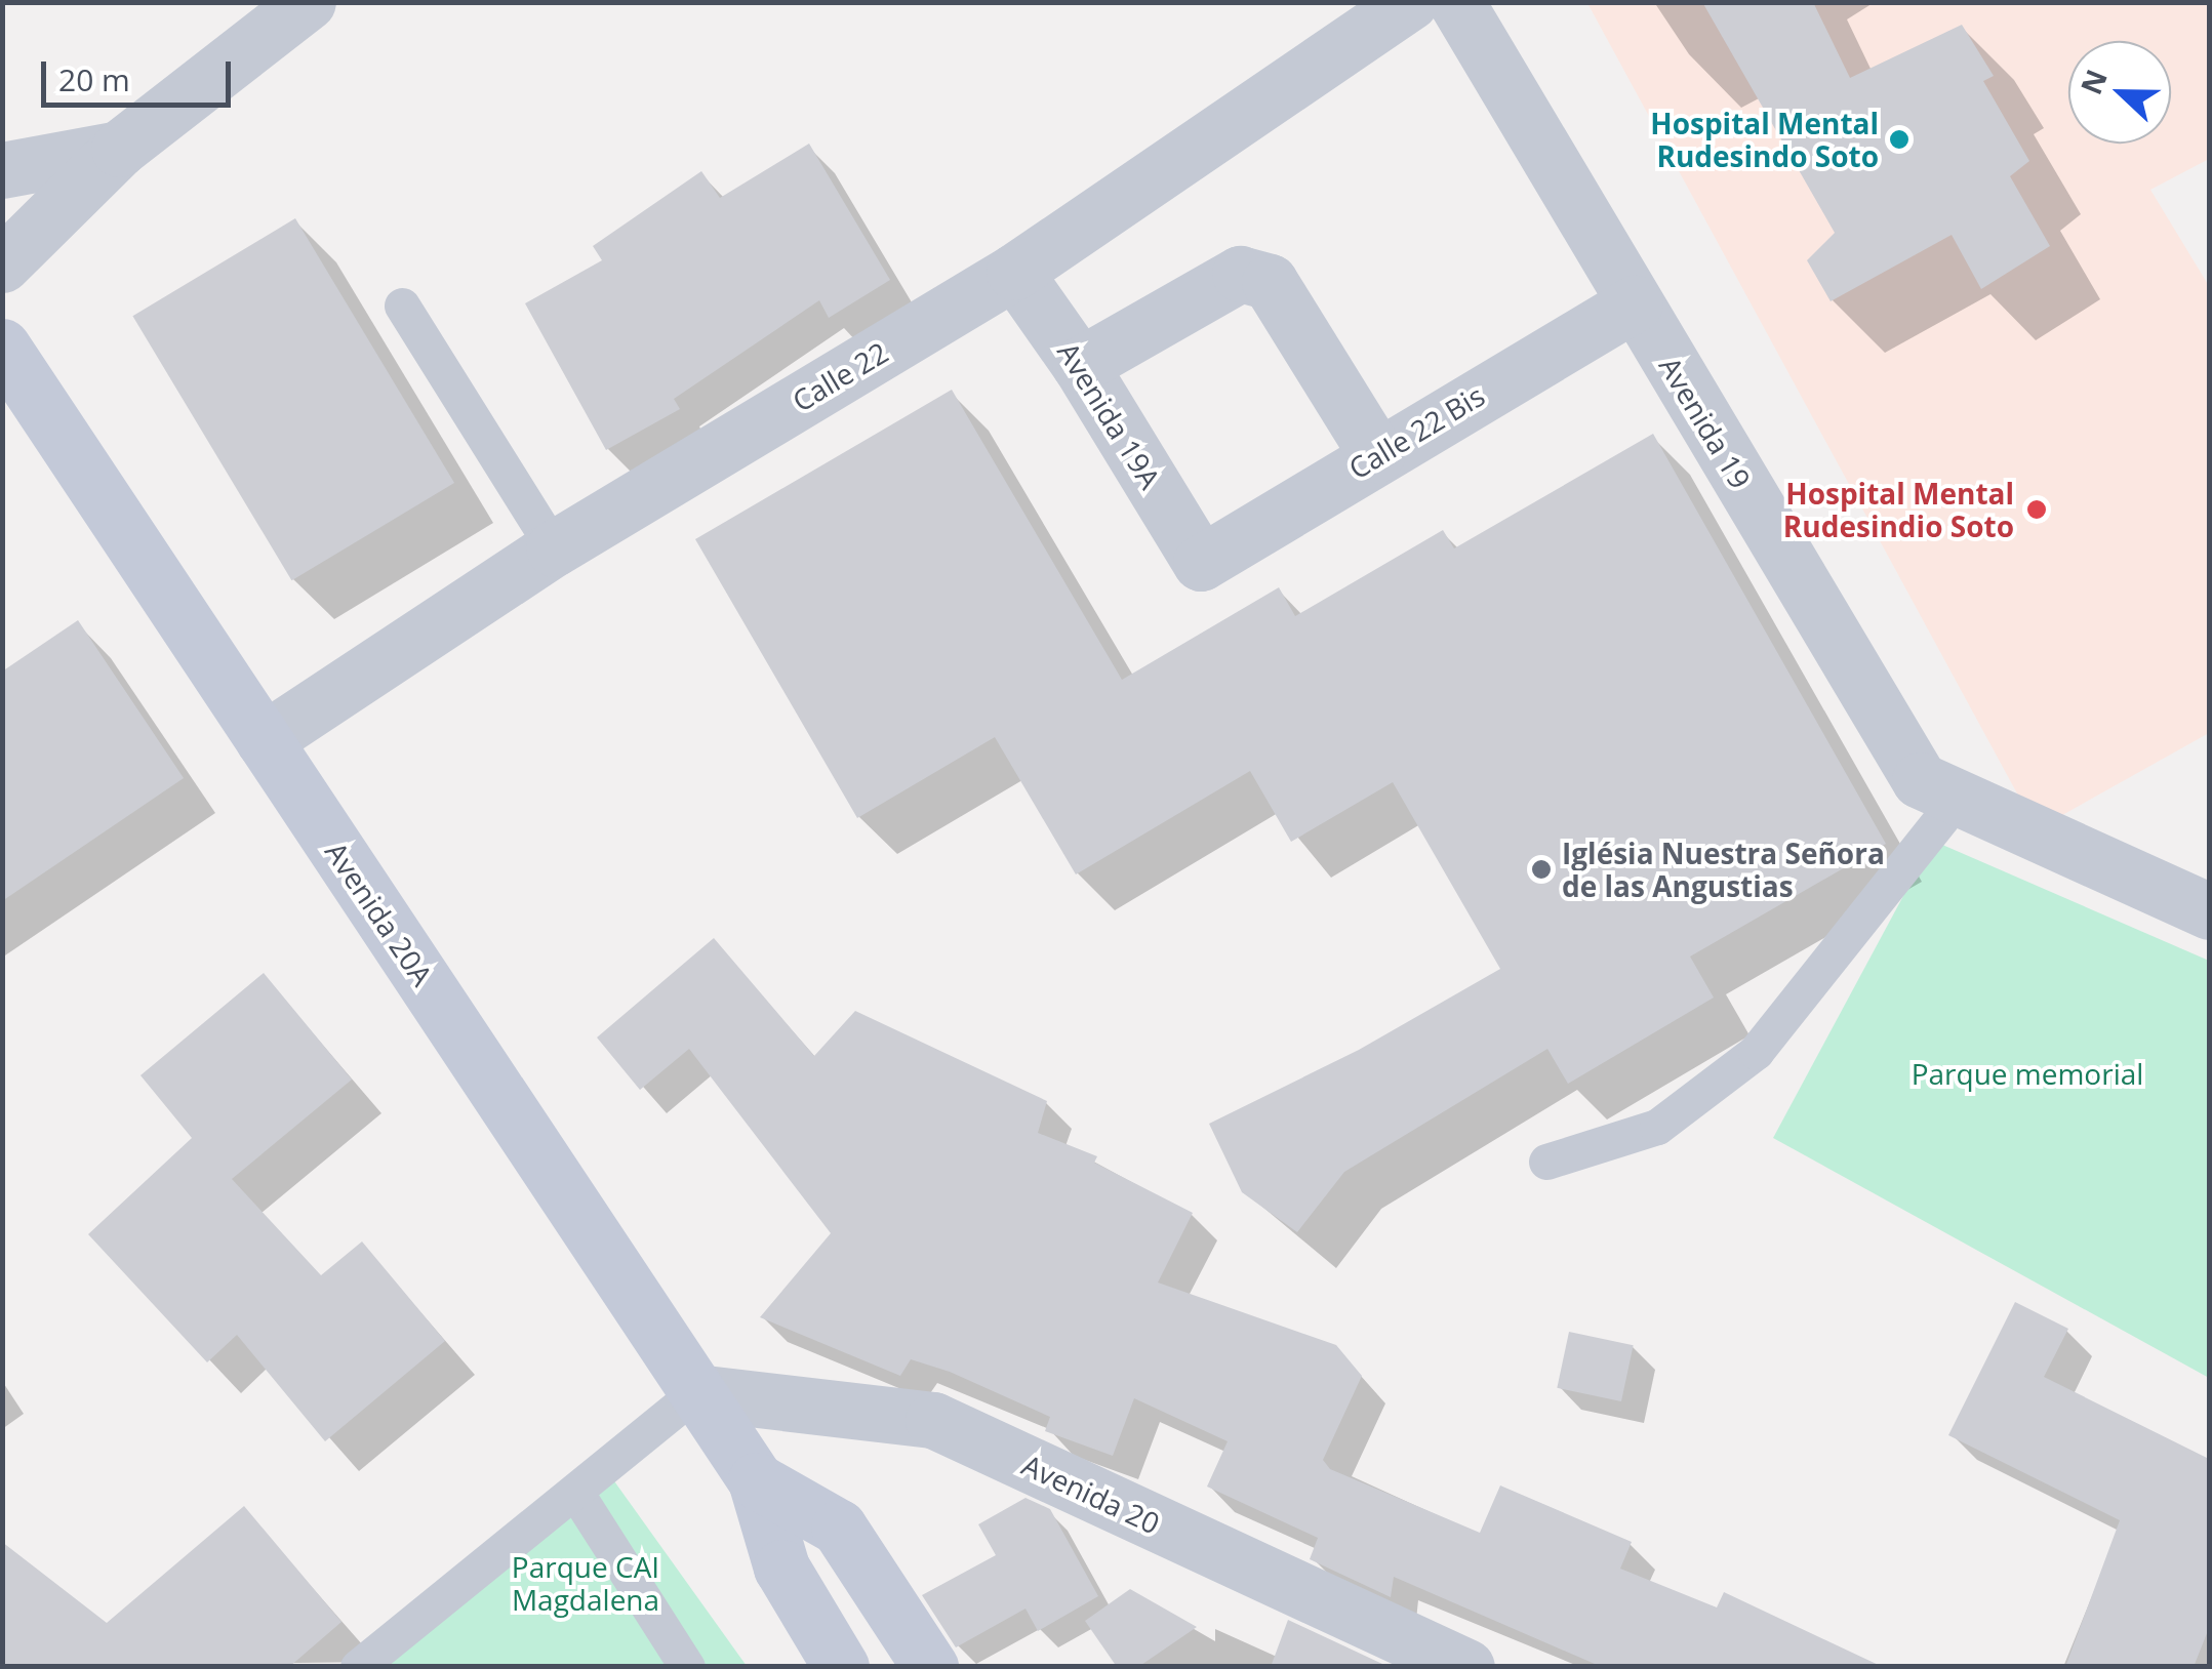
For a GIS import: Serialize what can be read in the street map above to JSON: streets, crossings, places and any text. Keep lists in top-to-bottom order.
{
  "streets": {
    "main road": ["Avenida 20A"],
    "street": [
      "Calle 22",
      "Avenida 19A",
      "Avenida 19",
      "Calle 22 Bis",
      "Avenida 20"
    ]
  },
  "crossings": [
    ["Calle 22", "Avenida 19A"],
    ["Calle 22", "Avenida 20A"],
    ["Avenida 19A", "Calle 22 Bis"],
    ["Avenida 19", "Calle 22 Bis"],
    ["Avenida 20A", "Avenida 20"]
  ],
  "parks": ["Parque memorial", "Parque CAI Magdalena"],
  "places": ["Hospital Mental Rudesindo Soto", "Hospital Mental Rudesindio Soto", "Iglésia Nuestra Señora de las Angustias"],
  "scale_bar": "20 m",
  "north": "left"
}
